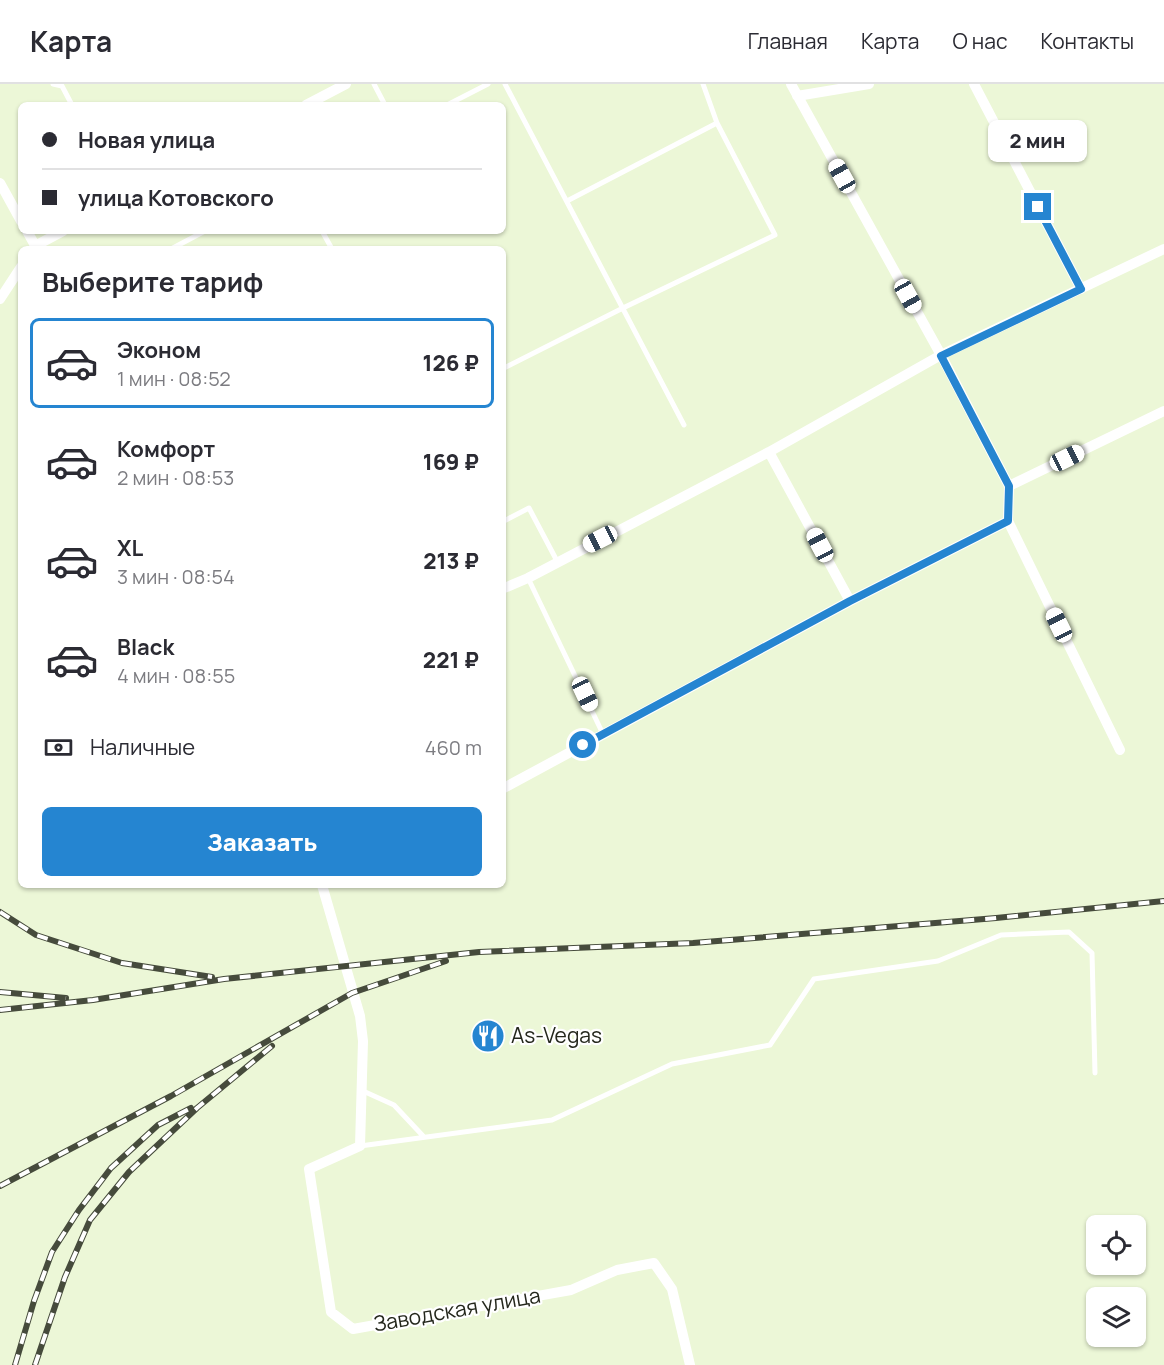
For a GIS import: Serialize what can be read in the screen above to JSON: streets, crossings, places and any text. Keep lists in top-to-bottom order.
{
  "streets": {
    "street": ["Заводская улица"]
  },
  "places": {
    "restaurant": ["As-Vegas"]
  },
  "page": {
    "header": "Карта",
    "nav": [
      "Главная",
      "Карта",
      "О нас",
      "Контакты"
    ],
    "banner": ["Новая улица", "улица Котовского"],
    "bubble": "2 мин",
    "heading": "Выберите тариф",
    "list": [
      {
        "name": "Эконом",
        "note": "1 мин · 08:52",
        "value": "126 ₽"
      },
      {
        "name": "Комфорт",
        "note": "2 мин · 08:53",
        "value": "169 ₽"
      },
      {
        "name": "XL",
        "note": "3 мин · 08:54",
        "value": "213 ₽"
      },
      {
        "name": "Black",
        "note": "4 мин · 08:55",
        "value": "221 ₽"
      }
    ],
    "pay": ["Наличные", "460 m"],
    "buttons": "Заказать"
  }
}
